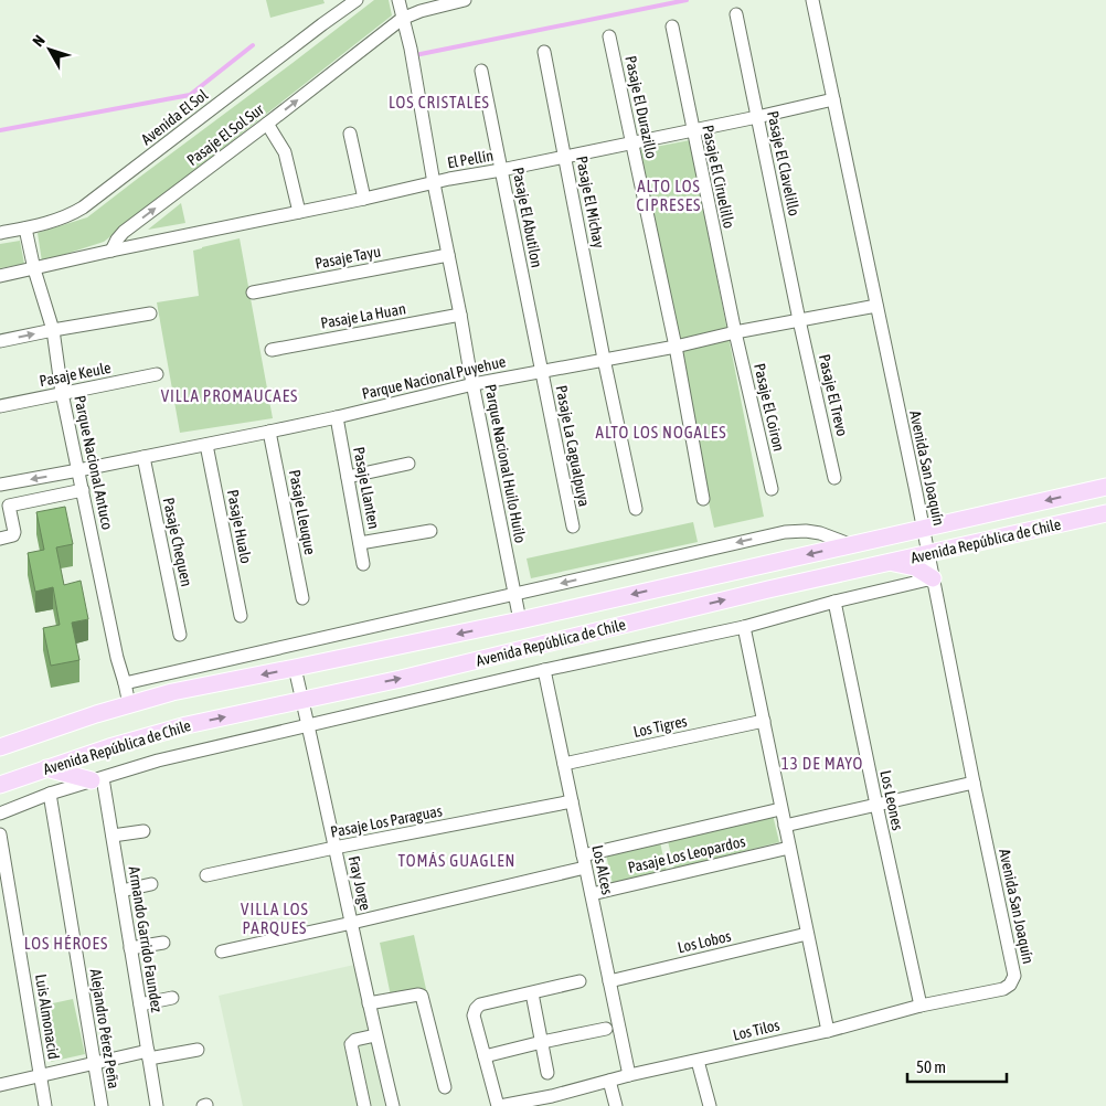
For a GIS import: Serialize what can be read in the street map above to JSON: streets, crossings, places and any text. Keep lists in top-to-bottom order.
{
  "streets": {
    "main road": ["Avenida República de Chile"],
    "street": [
      "Pasaje El Durazillo",
      "Avenida El Sol",
      "Pasaje El Sol Sur",
      "El Pellín",
      "Pasaje El Clavelillo",
      "Pasaje El Ciruelillo",
      "Pasaje El Michay",
      "Pasaje El Abutilon",
      "Pasaje Tayu",
      "Pasaje La Huan",
      "Pasaje Keule",
      "Parque Nacional Puyehue",
      "Pasaje El Trevo",
      "Pasaje El Coiron",
      "Pasaje La Cagualpuya",
      "Parque Nacional Antuco",
      "Parque Nacional Huilo Huilo",
      "Avenida San Joaquín",
      "Pasaje Llanten",
      "Pasaje Lleuque",
      "Pasaje Hualo",
      "Pasaje Chequen",
      "Los Tigres",
      "Los Leones",
      "Pasaje Los Paraguas",
      "Pasaje Los Leopardos",
      "Los Alces",
      "Fray Jorge",
      "Armando Garrido Faundez",
      "Los Lobos",
      "Luis Almonacid",
      "Alejandro Pérez Peña",
      "Los Tilos"
    ]
  },
  "crossings": [
    ["Pasaje El Durazillo", "El Pellín"],
    ["Pasaje El Durazillo", "Parque Nacional Puyehue"],
    ["Avenida El Sol", "Parque Nacional Antuco"],
    ["Pasaje El Sol Sur", "El Pellín"],
    ["Pasaje El Sol Sur", "Parque Nacional Huilo Huilo"],
    ["El Pellín", "Pasaje El Clavelillo"],
    ["El Pellín", "Pasaje El Ciruelillo"],
    ["El Pellín", "Pasaje El Michay"],
    ["El Pellín", "Pasaje El Abutilon"],
    ["El Pellín", "Parque Nacional Huilo Huilo"],
    ["El Pellín", "Avenida San Joaquín"],
    ["Pasaje El Clavelillo", "Parque Nacional Puyehue"],
    ["Pasaje El Clavelillo", "Pasaje El Trevo"],
    ["Pasaje El Ciruelillo", "Parque Nacional Puyehue"],
    ["Pasaje El Ciruelillo", "Pasaje El Coiron"],
    ["Pasaje El Michay", "Parque Nacional Puyehue"],
    ["Pasaje El Abutilon", "Parque Nacional Puyehue"],
    ["Pasaje El Abutilon", "Pasaje La Cagualpuya"],
    ["Pasaje Tayu", "Parque Nacional Huilo Huilo"],
    ["Pasaje La Huan", "Parque Nacional Huilo Huilo"],
    ["Pasaje Keule", "Parque Nacional Antuco"],
    ["Parque Nacional Puyehue", "Pasaje El Trevo"],
    ["Parque Nacional Puyehue", "Pasaje El Coiron"],
    ["Parque Nacional Puyehue", "Pasaje La Cagualpuya"],
    ["Parque Nacional Puyehue", "Parque Nacional Antuco"],
    ["Parque Nacional Puyehue", "Parque Nacional Huilo Huilo"],
    ["Parque Nacional Puyehue", "Avenida San Joaquín"],
    ["Parque Nacional Puyehue", "Pasaje Llanten"],
    ["Parque Nacional Puyehue", "Pasaje Lleuque"],
    ["Parque Nacional Puyehue", "Pasaje Hualo"],
    ["Parque Nacional Puyehue", "Pasaje Chequen"],
    ["Parque Nacional Antuco", "Avenida República de Chile"],
    ["Parque Nacional Huilo Huilo", "Avenida República de Chile"],
    ["Avenida San Joaquín", "Avenida República de Chile"],
    ["Avenida San Joaquín", "Los Tilos"],
    ["Avenida República de Chile", "Los Leones"],
    ["Avenida República de Chile", "Los Alces"],
    ["Avenida República de Chile", "Fray Jorge"],
    ["Avenida República de Chile", "Armando Garrido Faundez"],
    ["Avenida República de Chile", "Alejandro Pérez Peña"],
    ["Los Tigres", "Los Alces"],
    ["Los Leones", "Los Tilos"],
    ["Pasaje Los Paraguas", "Los Alces"],
    ["Pasaje Los Paraguas", "Fray Jorge"],
    ["Pasaje Los Leopardos", "Los Alces"],
    ["Los Alces", "Los Lobos"],
    ["Los Alces", "Los Tilos"]
  ],
  "one_way": ["Pasaje El Sol Sur"],
  "districts": [
    "LOS CRISTALES",
    "ALTO LOS CIPRESES",
    "VILLA PROMAUCAES",
    "ALTO LOS NOGALES",
    "13 DE MAYO",
    "TOMÁS GUAGLEN",
    "VILLA LOS PARQUES",
    "LOS HÉROES"
  ],
  "scale_bar": "50 m",
  "north": "top left"
}
